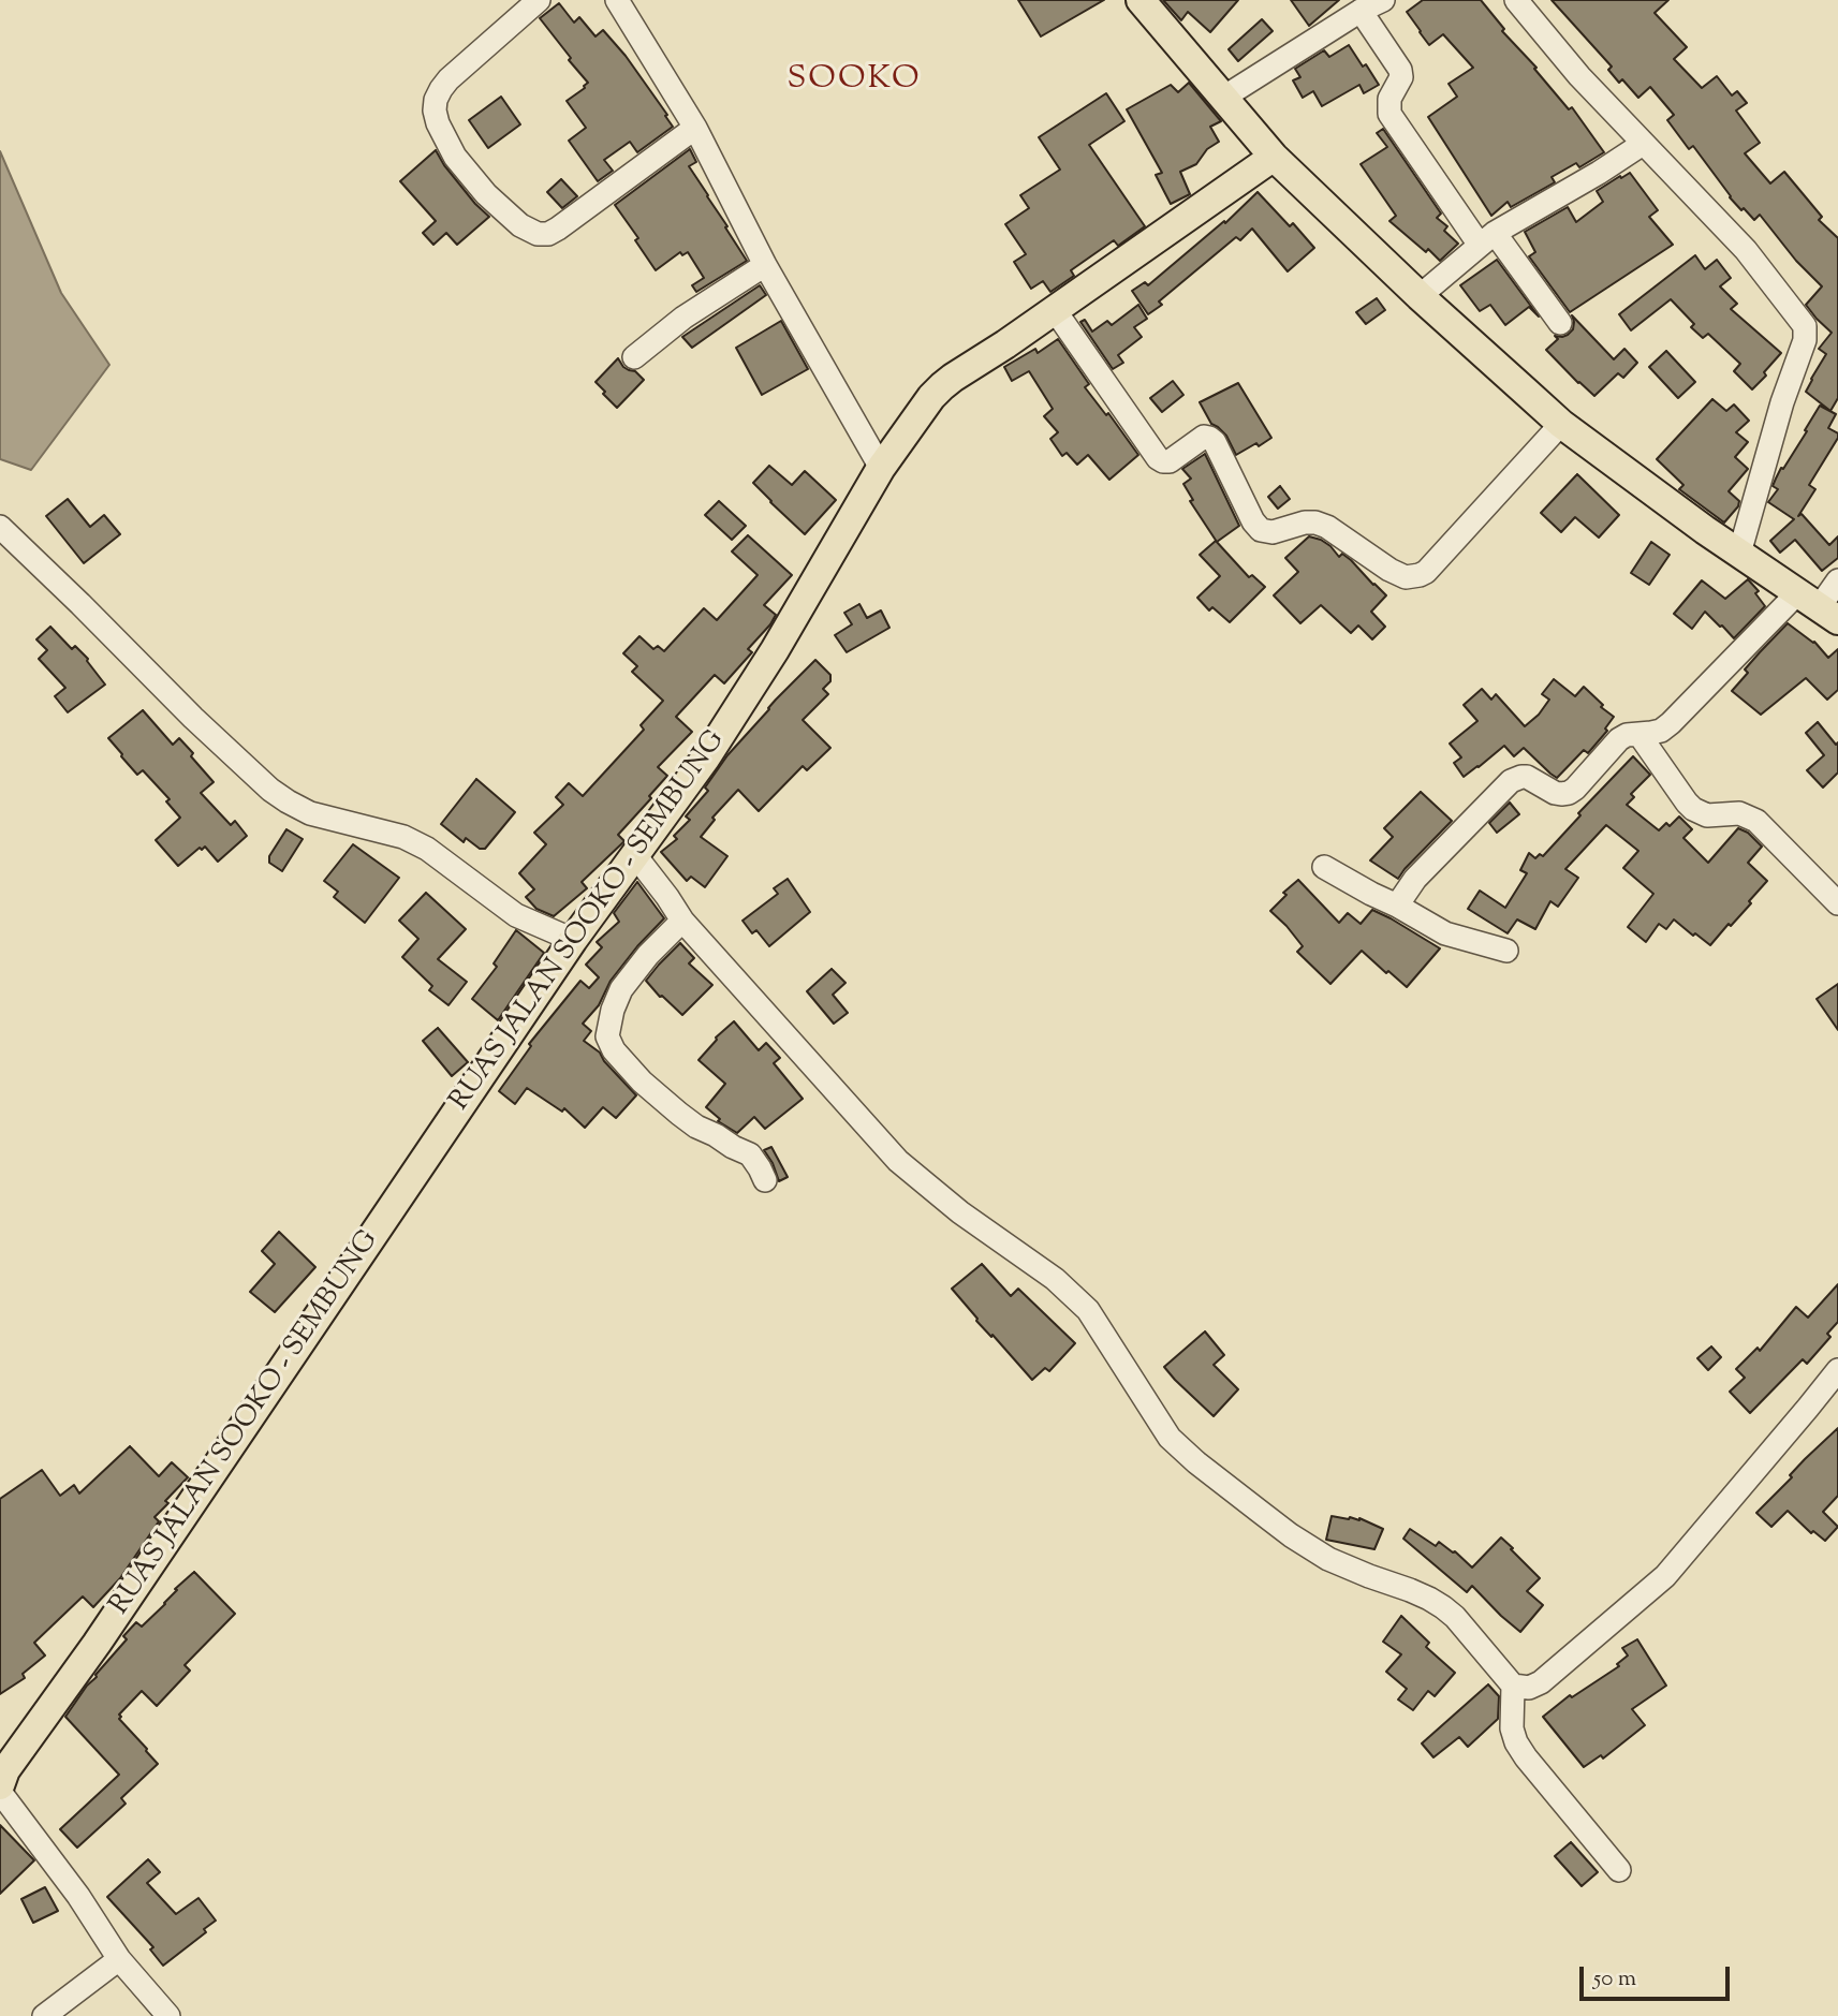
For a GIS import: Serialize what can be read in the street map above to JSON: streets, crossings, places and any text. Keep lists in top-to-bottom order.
{
  "streets": {
    "main road": ["RUAS JALAN SOOKO - SEMBUNG"]
  },
  "districts": ["SOOKO"],
  "scale_bar": "50 m"
}
